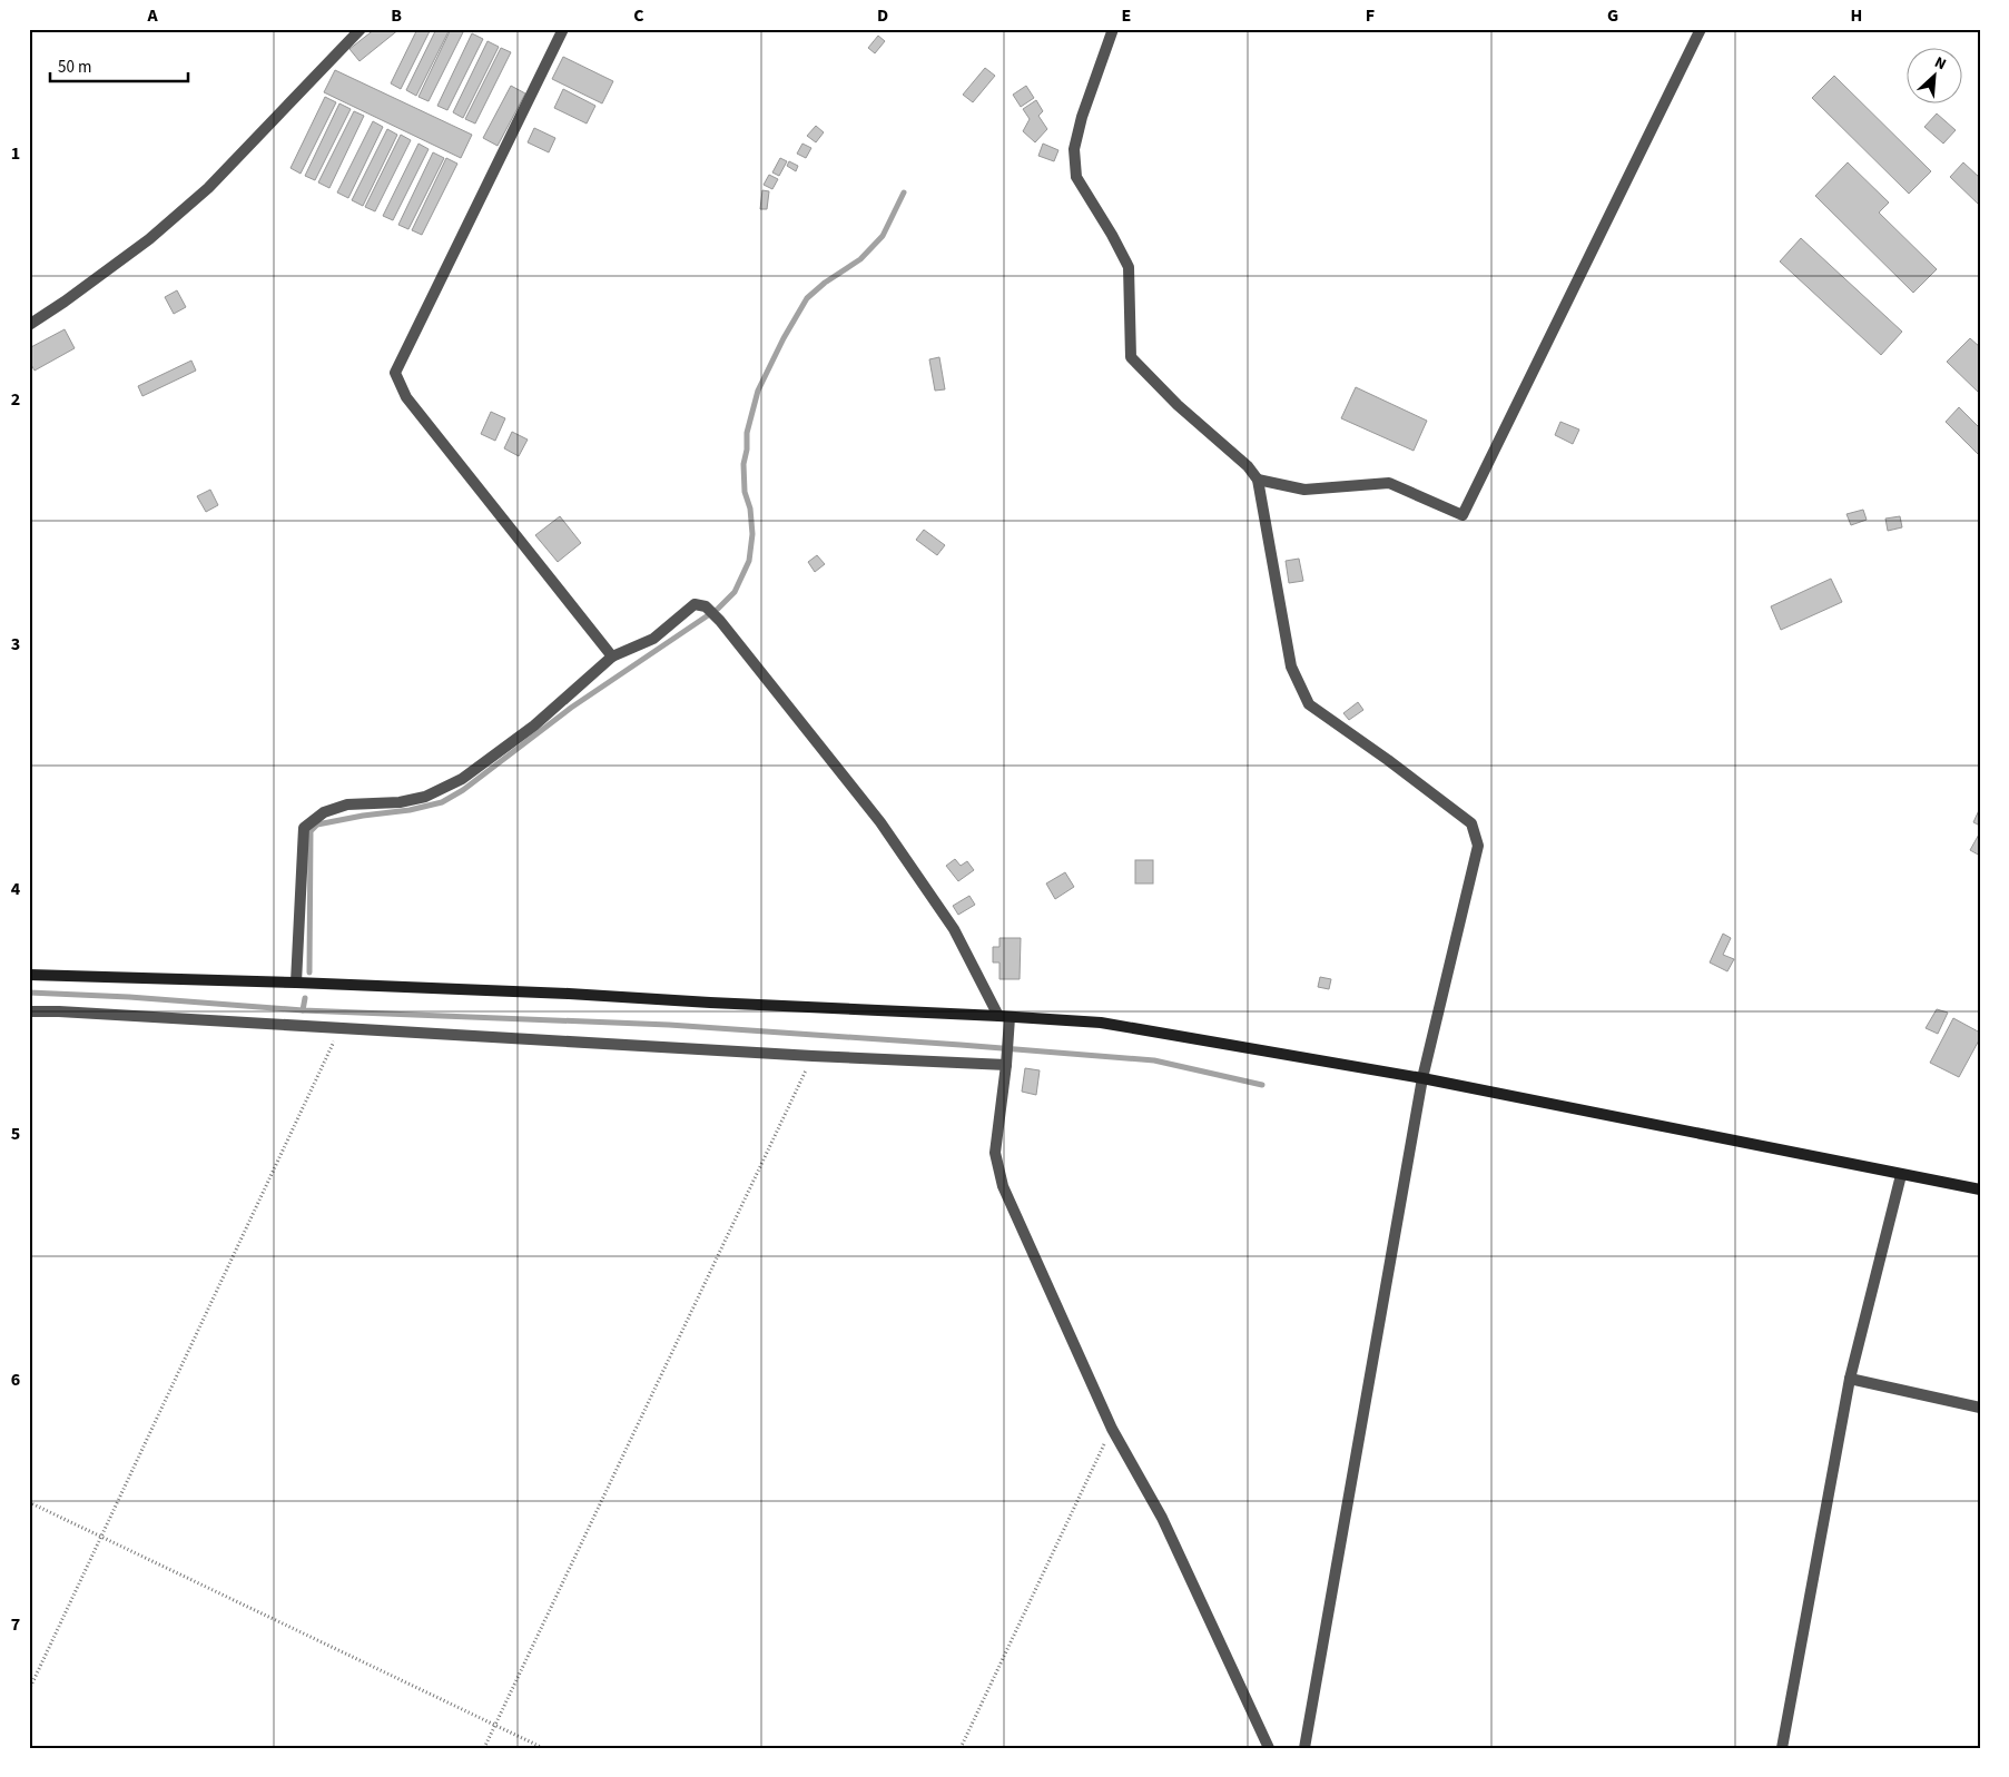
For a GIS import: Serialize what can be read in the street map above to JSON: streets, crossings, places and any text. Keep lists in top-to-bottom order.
{
  "scale_bar": "50 m",
  "north": "top right",
  "grid": {
    "columns": [
      "A",
      "B",
      "C",
      "D",
      "E",
      "F",
      "G",
      "H"
    ],
    "rows": [
      "1",
      "2",
      "3",
      "4",
      "5",
      "6",
      "7"
    ]
  }
}
